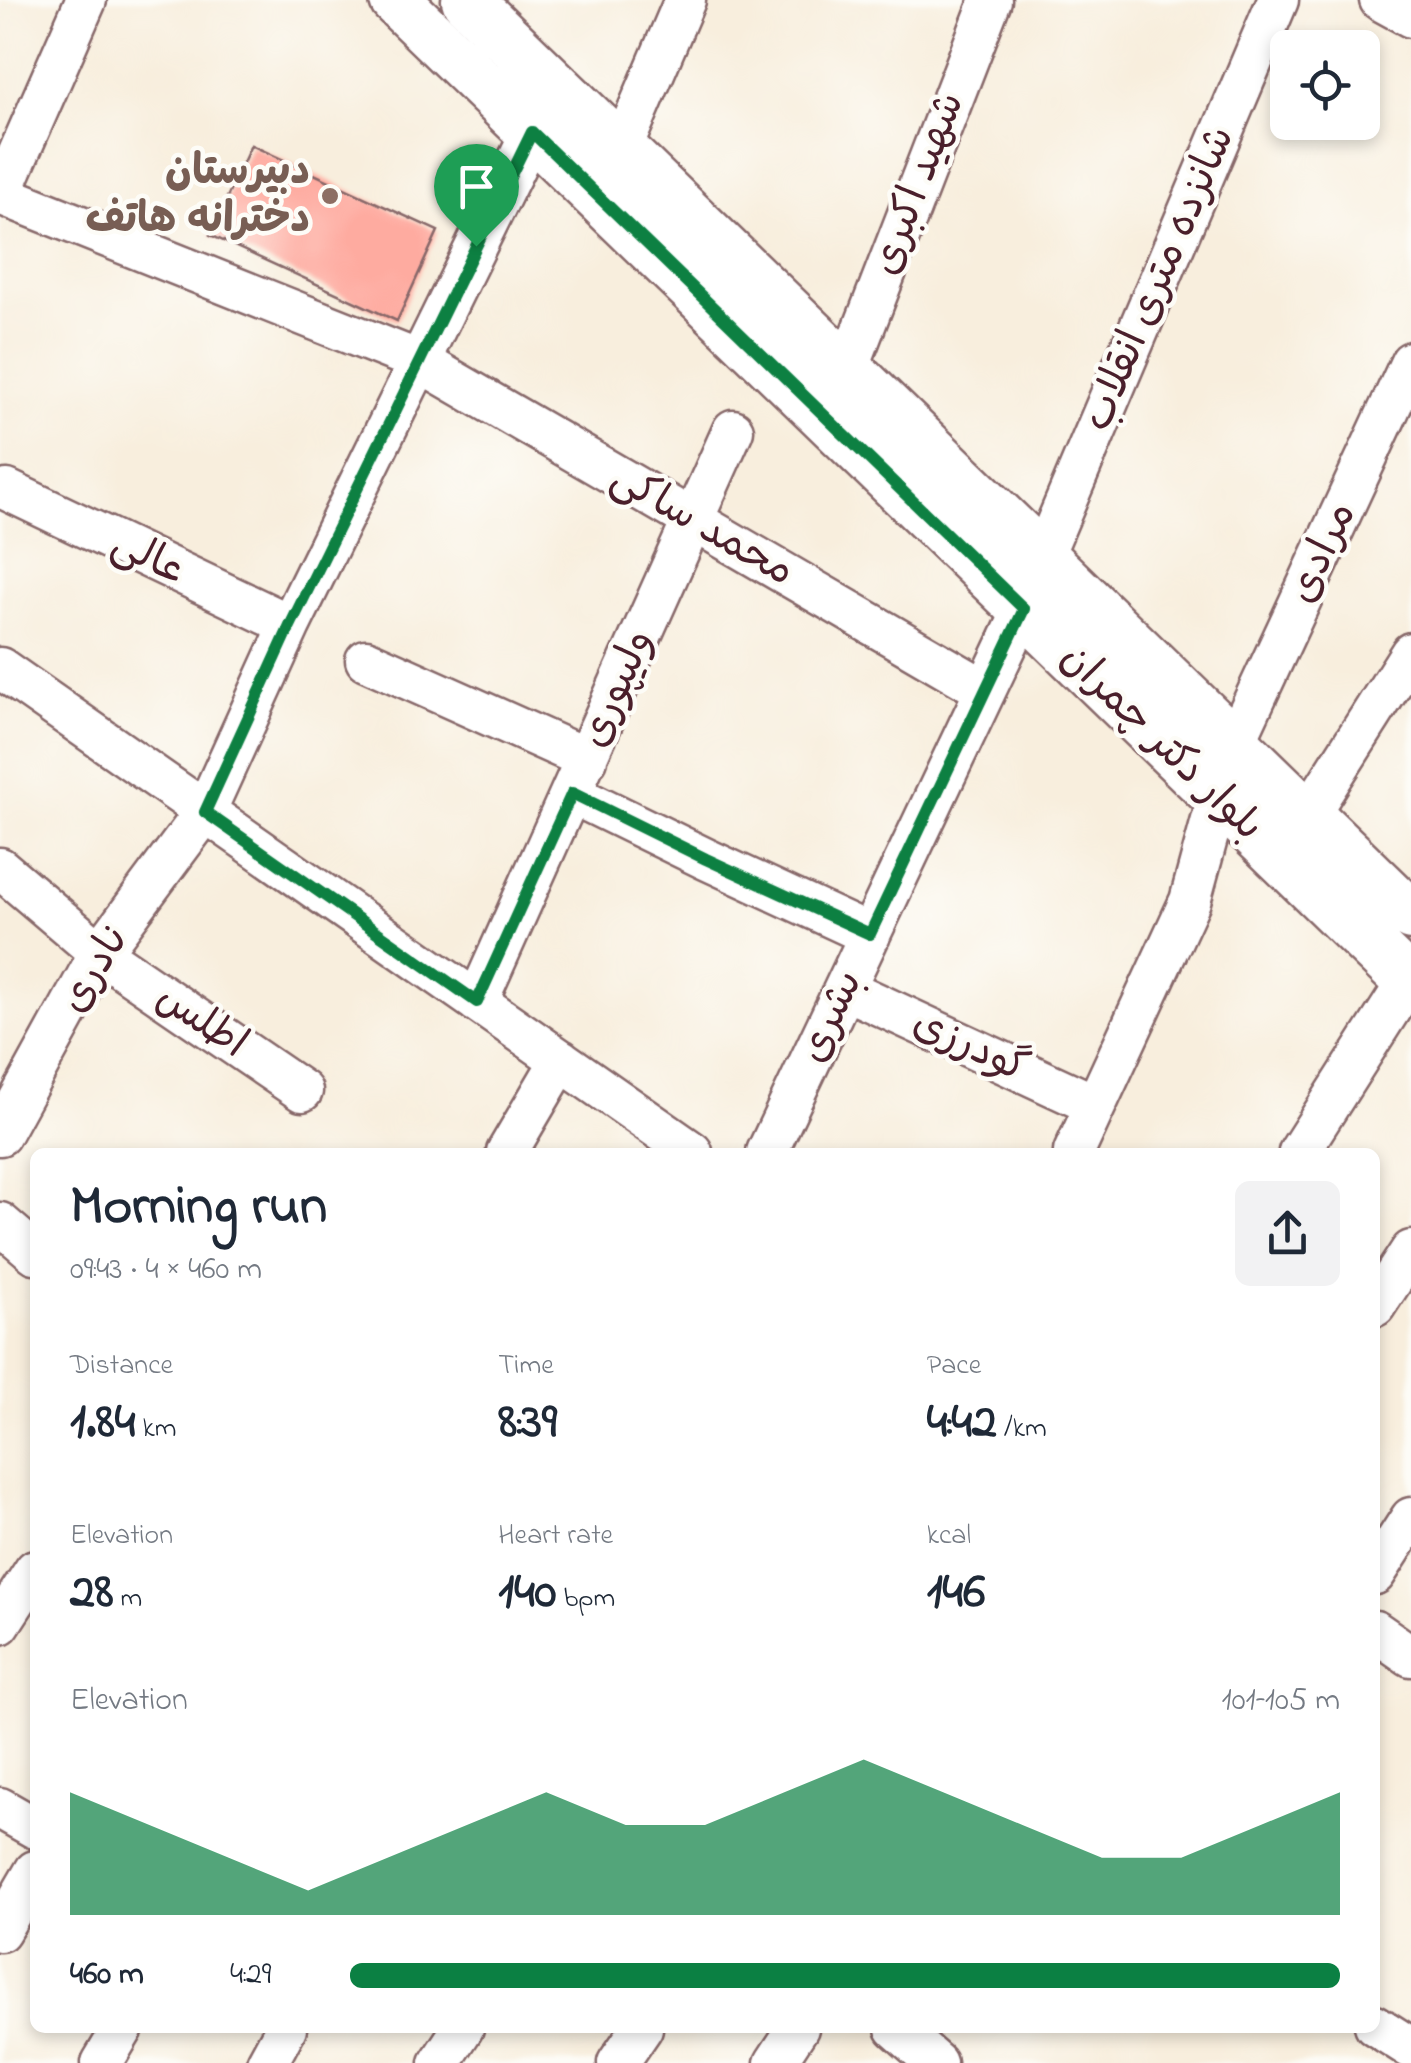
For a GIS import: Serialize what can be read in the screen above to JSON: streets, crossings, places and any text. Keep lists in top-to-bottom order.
{
  "streets": {
    "main road": ["بلوار دکتر چمران"],
    "street": [
      "شهید اکبری",
      "شانزده متری انقلاب",
      "محمد ساکی",
      "مرادی",
      "عالی",
      "ولیپوری",
      "نادری",
      "بشری",
      "اطلس",
      "گودرزی"
    ]
  },
  "crossings": [
    ["شهید اکبری", "بلوار دکتر چمران"],
    ["شانزده متری انقلاب", "بلوار دکتر چمران"],
    ["محمد ساکی", "ولیپوری"],
    ["محمد ساکی", "نادری"],
    ["محمد ساکی", "بشری"],
    ["مرادی", "بلوار دکتر چمران"],
    ["عالی", "نادری"],
    ["بلوار دکتر چمران", "نادری"],
    ["بلوار دکتر چمران", "بشری"],
    ["نادری", "اطلس"],
    ["بشری", "گودرزی"]
  ],
  "places": ["دبیرستان دخترانه هاتف"],
  "page": {
    "heading": ["Morning run", "09:43 · 4 × 460 m"],
    "stats": [
      ["Distance", "1.84 km"],
      ["Time", "8:39"],
      ["Pace", "4:42 /km"],
      ["Elevation", "28 m"],
      ["Heart rate", "140 bpm"],
      ["kcal", "146"]
    ],
    "chart": ["Elevation", "101–105 m"],
    "list": [
      {
        "name": "460 m",
        "note": "4:29"
      }
    ]
  }
}
